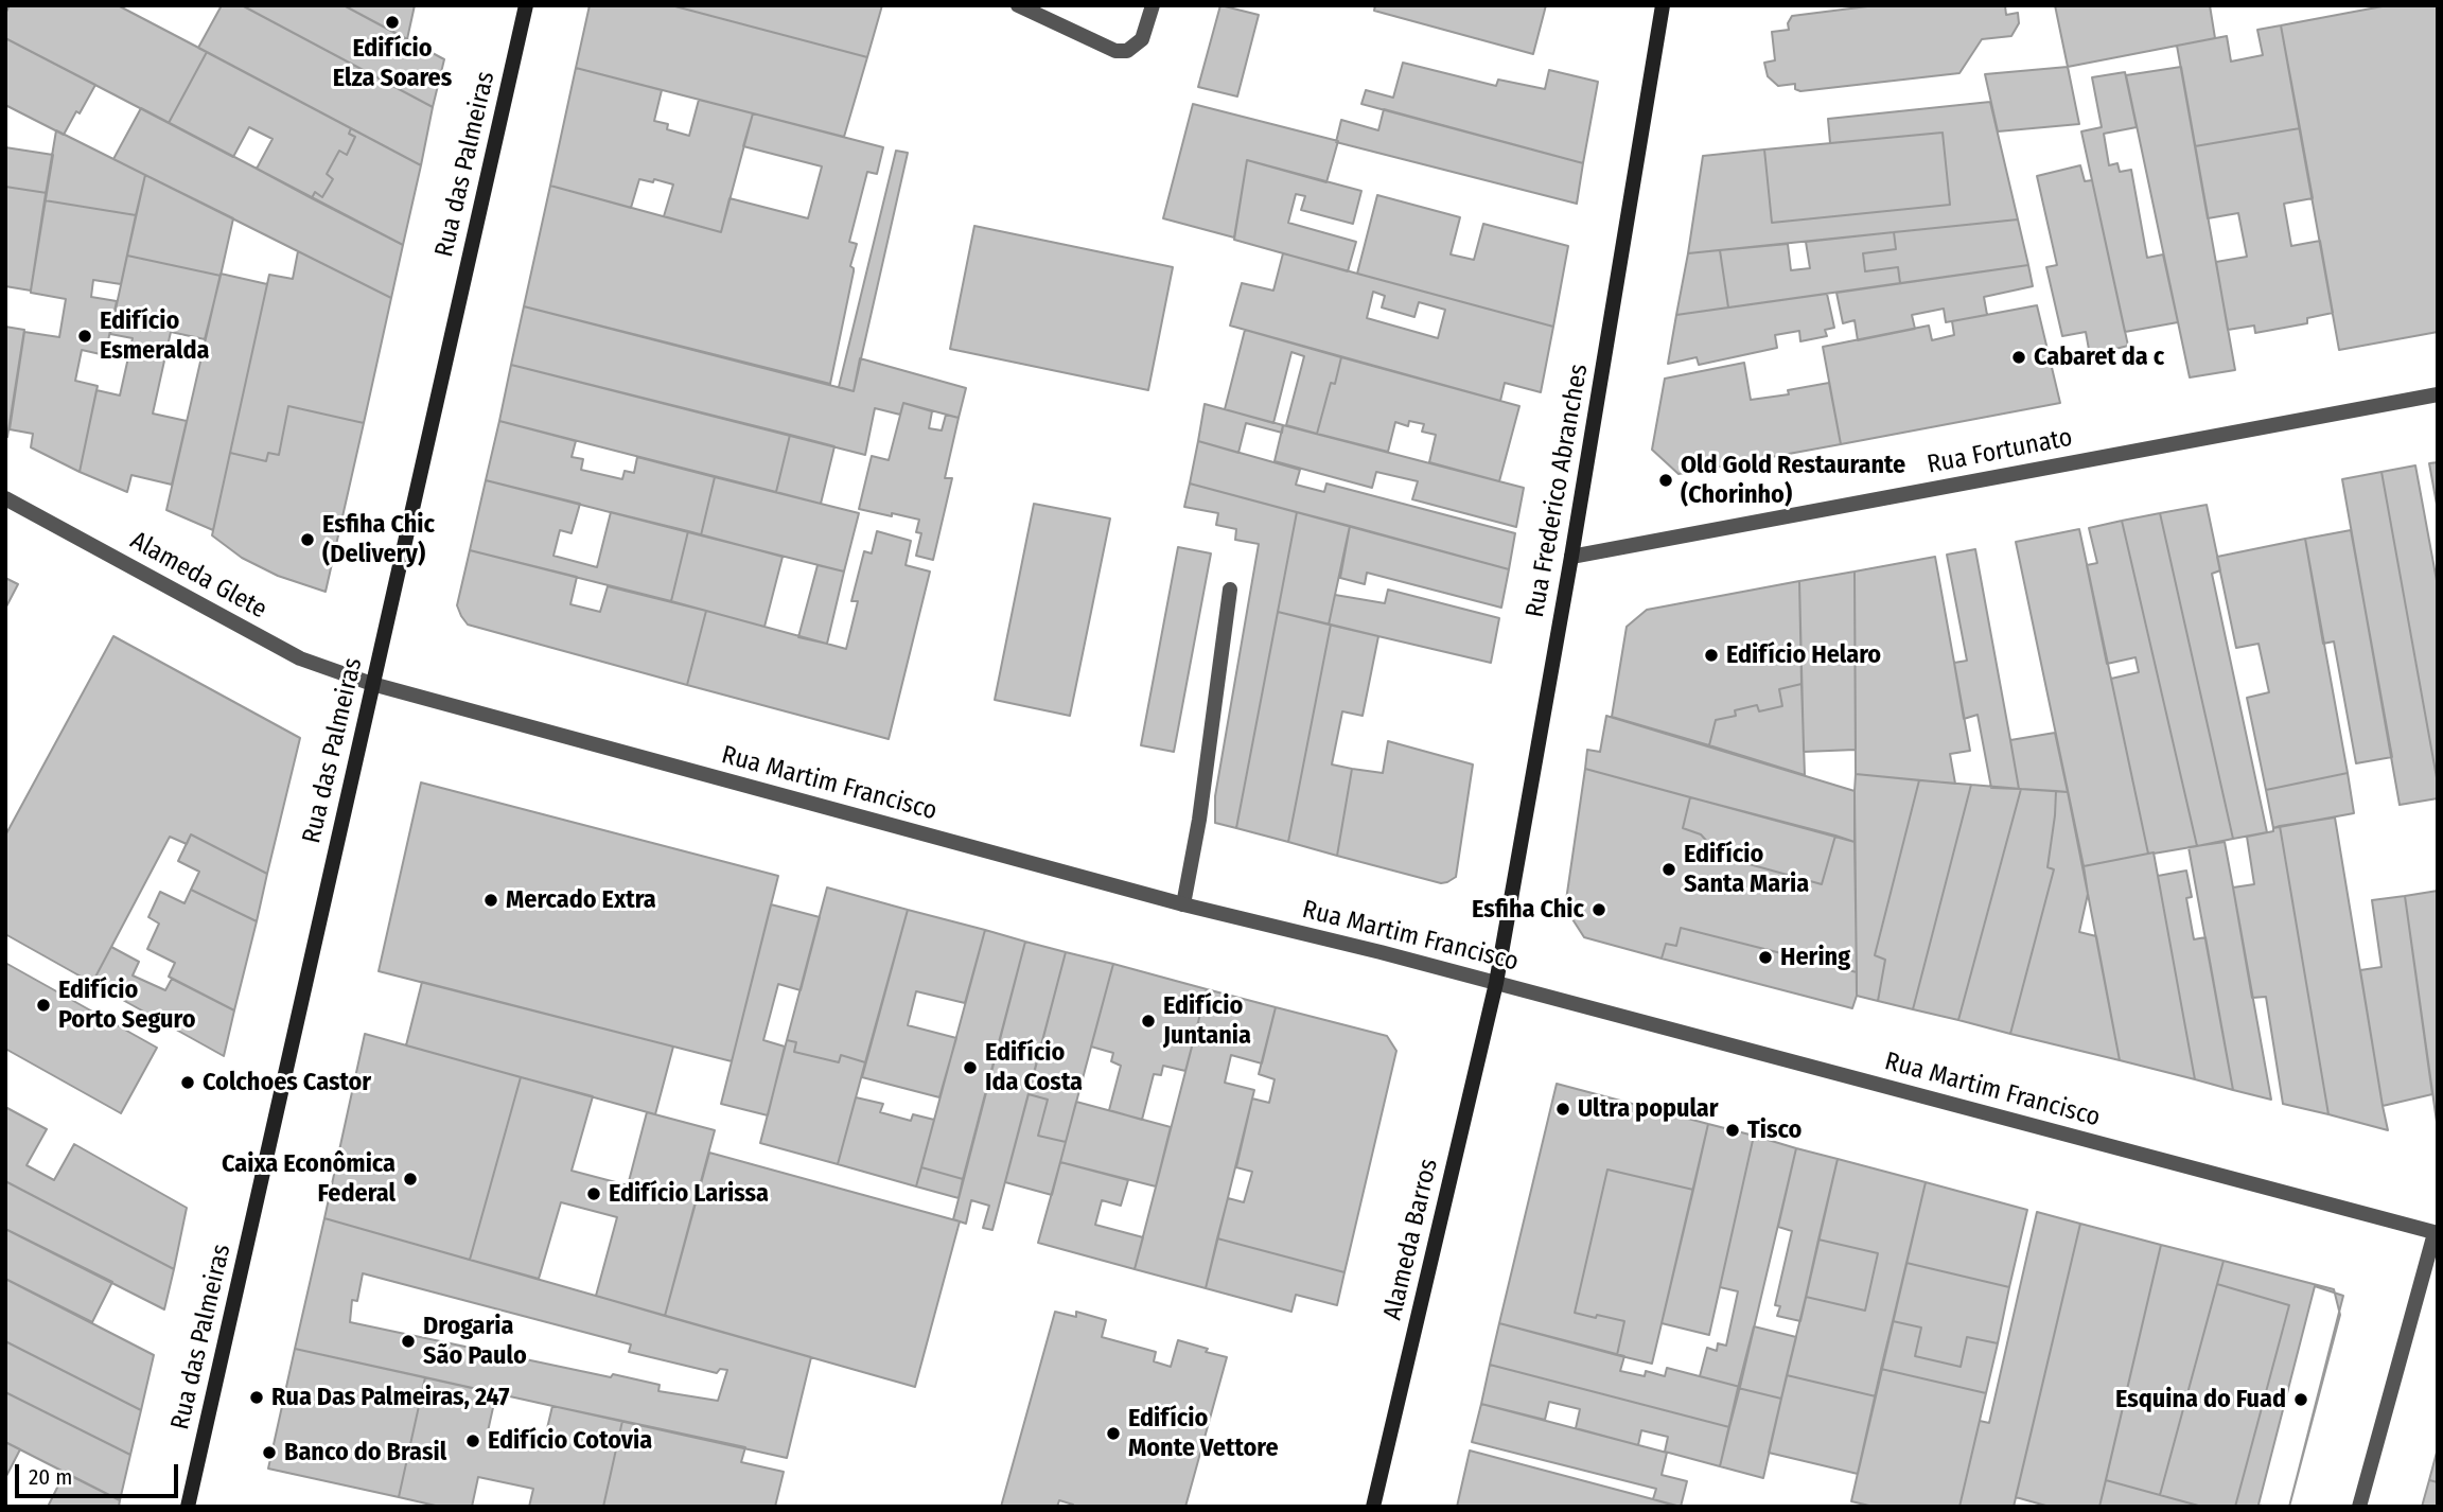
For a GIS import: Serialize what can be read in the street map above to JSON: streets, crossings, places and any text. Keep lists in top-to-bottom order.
{
  "streets": {
    "main road": ["Rua das Palmeiras", "Rua Frederico Abranches", "Alameda Barros"],
    "street": ["Rua Fortunato", "Alameda Glete", "Rua Martim Francisco"]
  },
  "crossings": [
    ["Rua das Palmeiras", "Alameda Glete"],
    ["Rua das Palmeiras", "Rua Martim Francisco"],
    ["Rua Fortunato", "Rua Frederico Abranches"],
    ["Rua Frederico Abranches", "Rua Martim Francisco"],
    ["Rua Frederico Abranches", "Alameda Barros"],
    ["Alameda Glete", "Rua Martim Francisco"],
    ["Rua Martim Francisco", "Alameda Barros"]
  ],
  "places": [
    "Edifício Elza Soares",
    "Edifício Esmeralda",
    "Cabaret da c",
    "Old Gold Restaurante (Chorinho)",
    "Esfiha Chic (Delivery)",
    "Edifício Helaro",
    "Edifício Santa Maria",
    "Mercado Extra",
    "Esfiha Chic",
    "Hering",
    "Edifício Porto Seguro",
    "Edifício Juntania",
    "Edifício Ida Costa",
    "Colchoes Castor",
    "Ultra popular",
    "Tisco",
    "Caixa Econômica Federal",
    "Edifício Larissa",
    "Drogaria São Paulo",
    "Rua Das Palmeiras, 247",
    "Esquina do Fuad",
    "Edifício Monte Vettore",
    "Edifício Cotovia",
    "Banco do Brasil"
  ],
  "scale_bar": "20 m"
}
